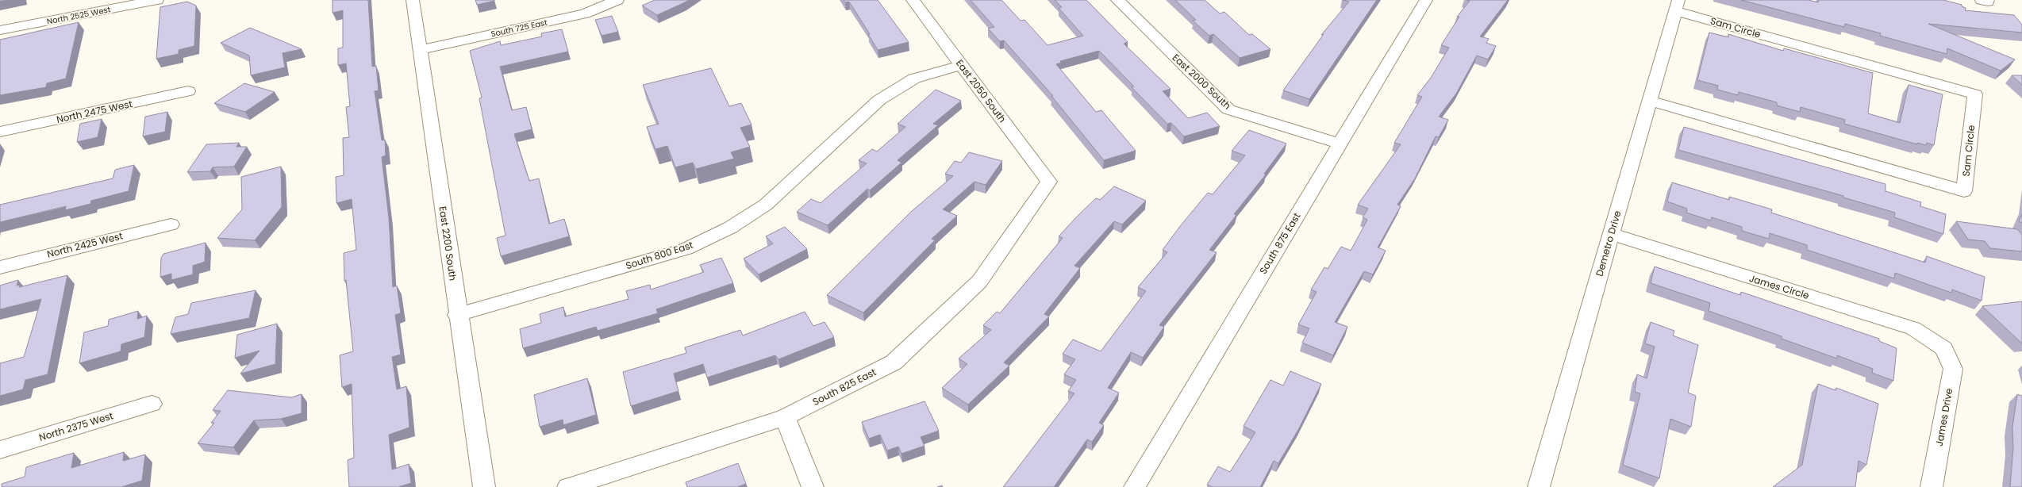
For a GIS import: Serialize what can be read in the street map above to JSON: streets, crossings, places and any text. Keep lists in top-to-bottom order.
{
  "streets": {
    "street": [
      "North 2525 West",
      "South 725 East",
      "Sam Circle",
      "East 2000 South",
      "East 2050 South",
      "North 2475 West",
      "East 2200 South",
      "South 875 East",
      "Demetro Drive",
      "North 2425 West",
      "South 800 East",
      "James Circle",
      "South 825 East",
      "James Drive",
      "North 2375 West"
    ]
  },
  "crossings": [
    ["South 725 East", "East 2200 South"],
    ["Sam Circle", "Demetro Drive"],
    ["East 2000 South", "South 875 East"],
    ["East 2050 South", "South 800 East"],
    ["East 2050 South", "South 825 East"],
    ["East 2200 South", "South 800 East"],
    ["Demetro Drive", "James Circle"],
    ["James Circle", "James Drive"]
  ]
}
